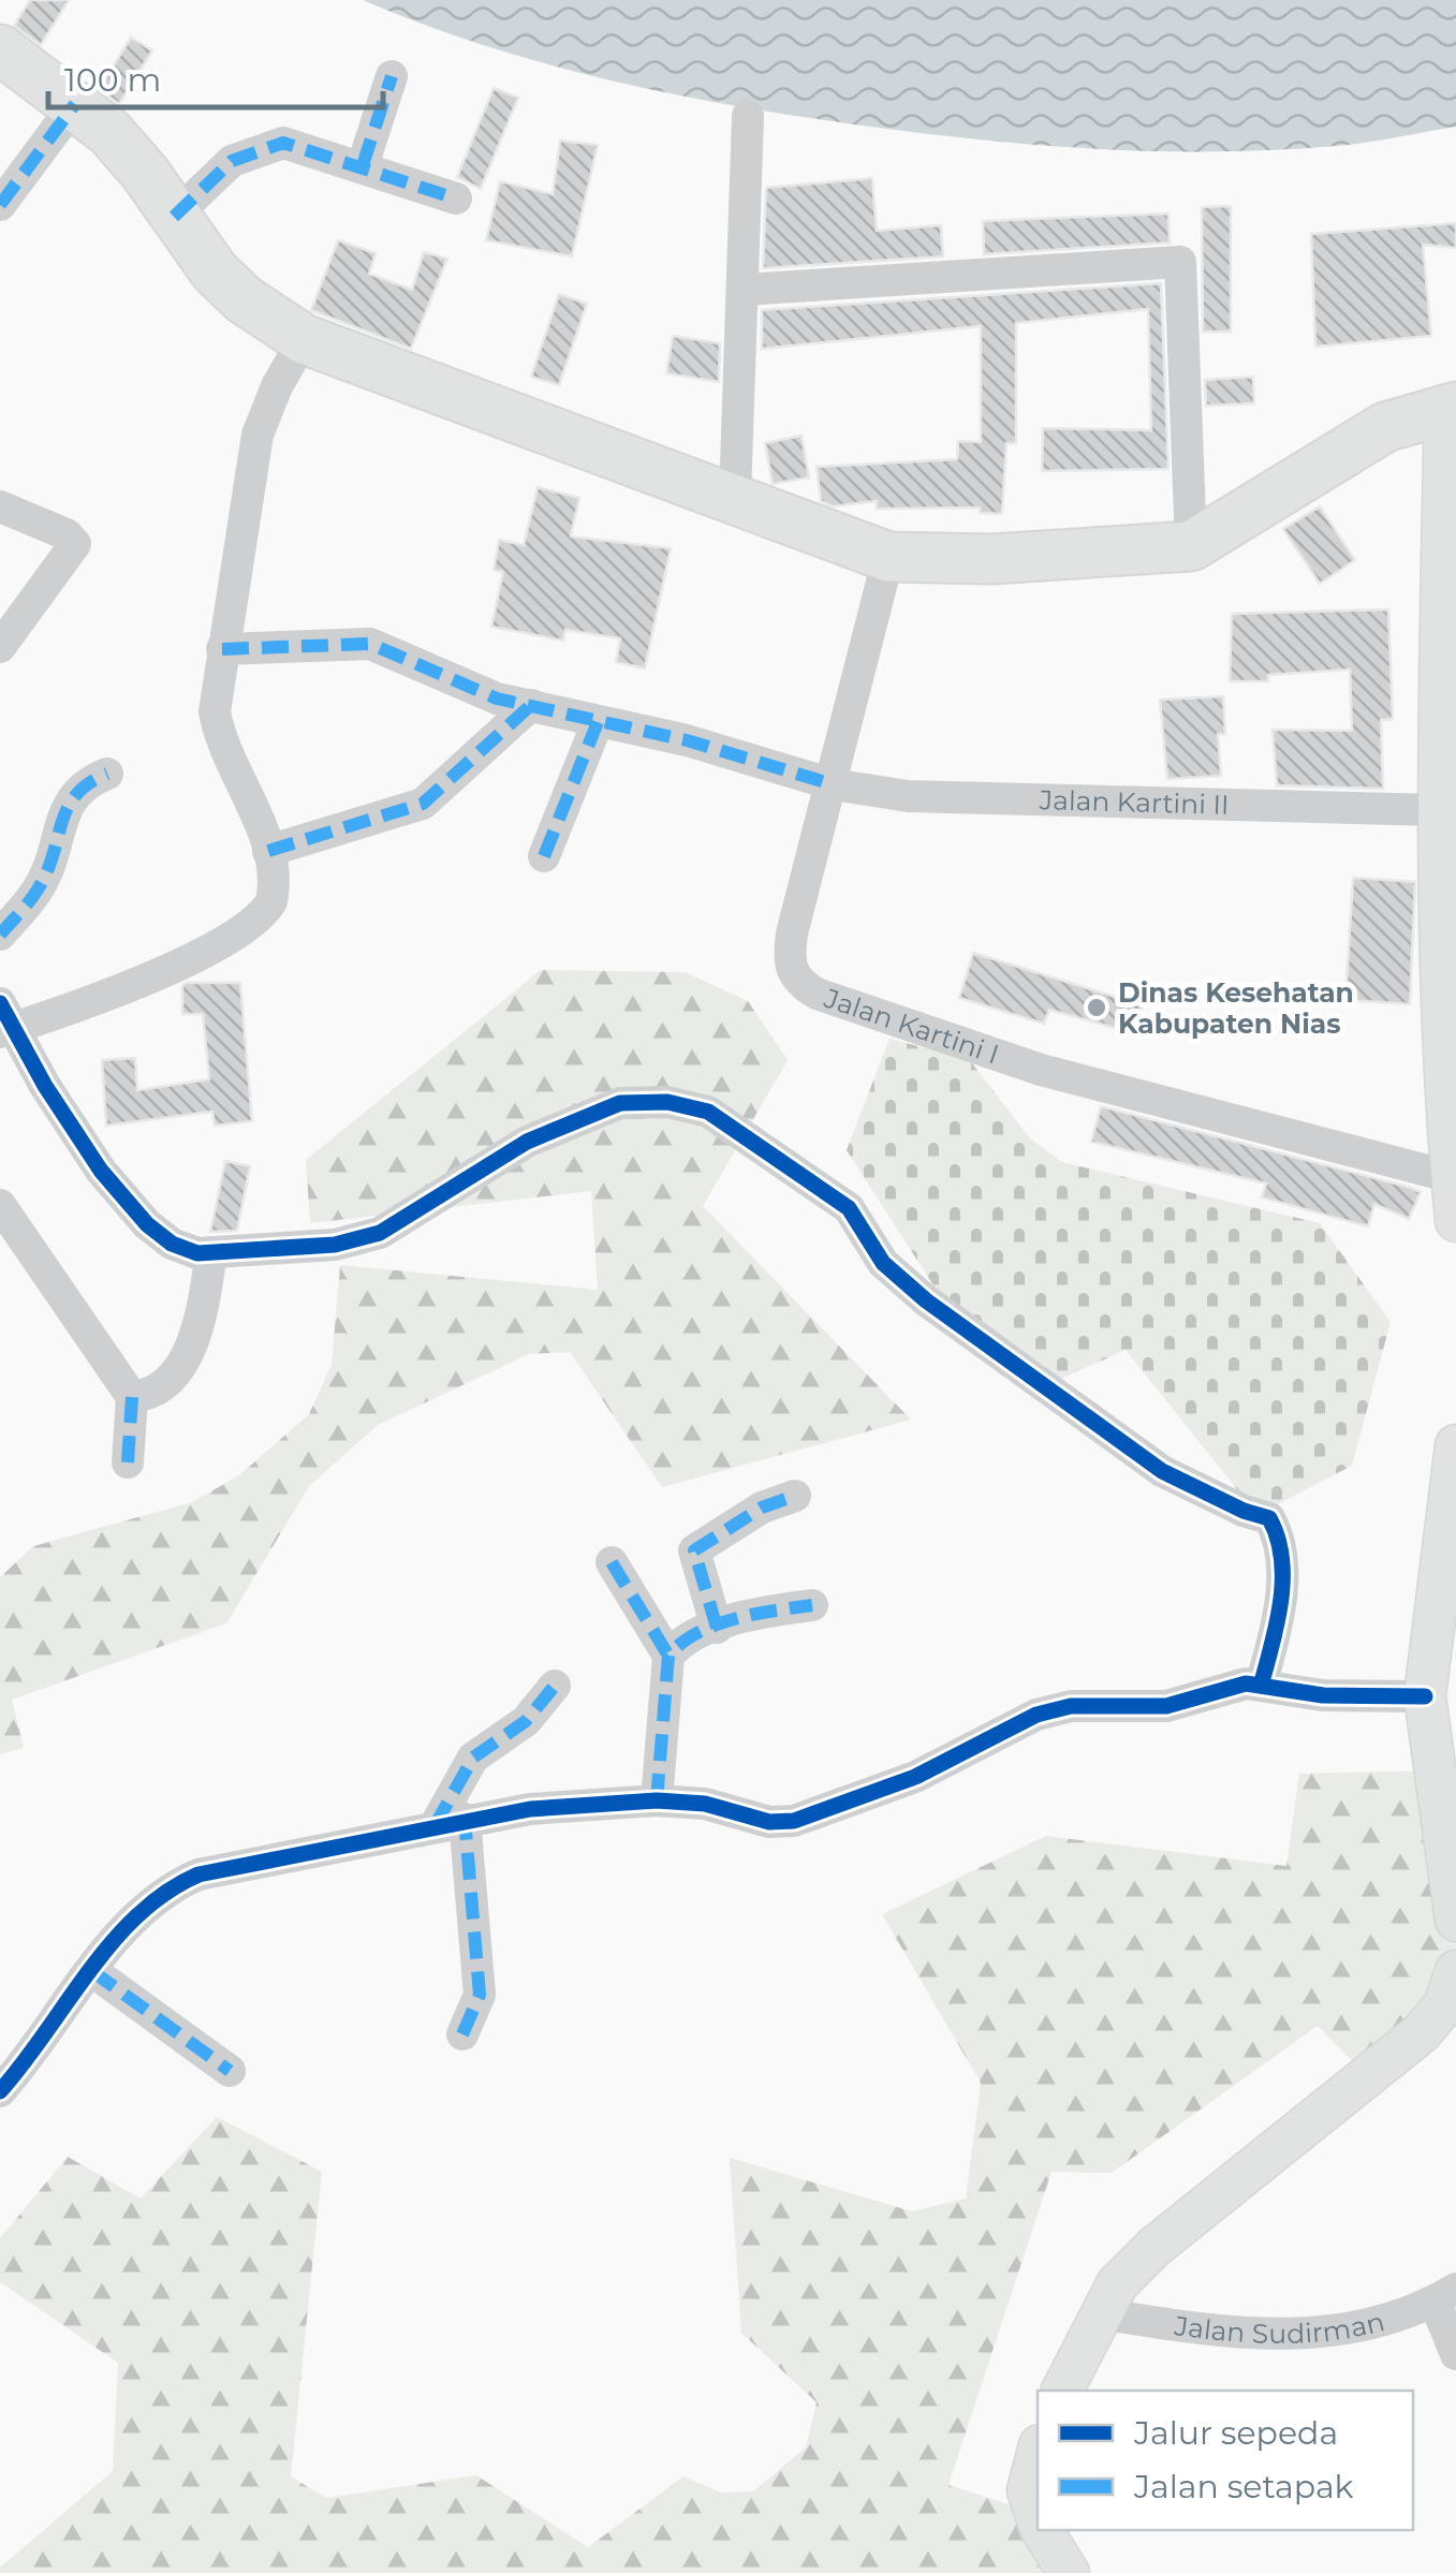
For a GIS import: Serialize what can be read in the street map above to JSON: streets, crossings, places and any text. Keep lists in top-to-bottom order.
{
  "streets": {
    "street": ["Jalan Kartini II", "Jalan Kartini I", "Jalan Sudirman"]
  },
  "crossings": [
    ["Jalan Kartini II", "Jalan Kartini I"]
  ],
  "places": ["Dinas Kesehatan Kabupaten Nias"],
  "legend": ["Jalur sepeda", "Jalan setapak"],
  "scale_bar": "100 m"
}
